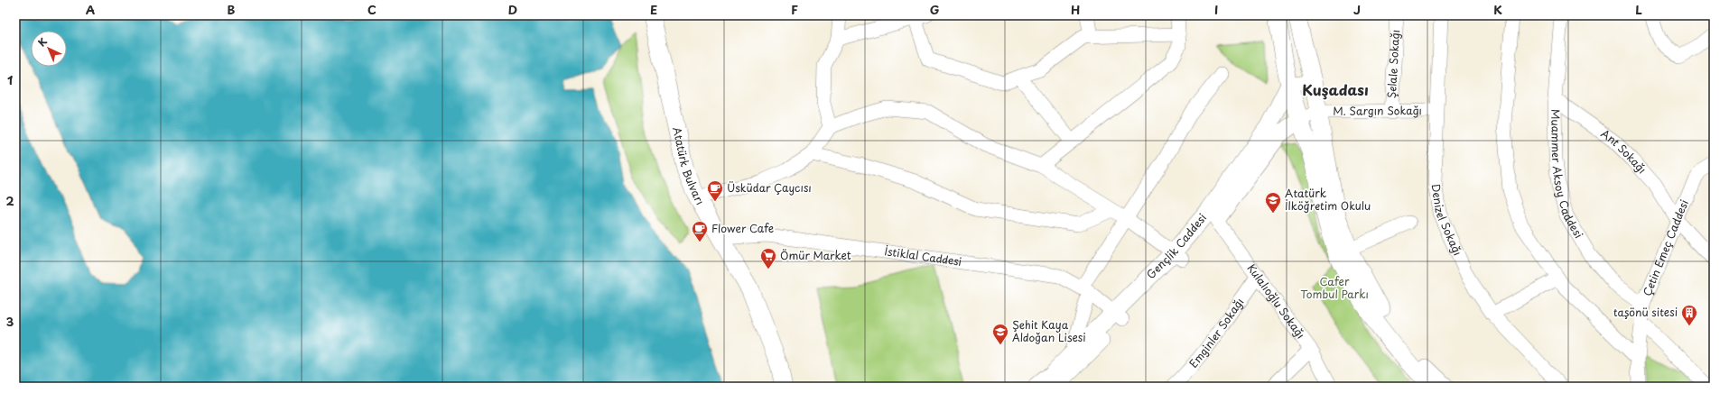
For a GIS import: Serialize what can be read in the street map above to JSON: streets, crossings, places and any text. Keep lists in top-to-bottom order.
{
  "streets": {
    "main road": ["Atatürk Bulvarı", "Gençlik Caddesi"],
    "street": [
      "Şelale Sokağı",
      "M. Sargın Sokağı",
      "Ant Sokağı",
      "Muammer Aksoy Caddesi",
      "Denizel Sokağı",
      "Çetin Emeç Caddesi",
      "İstiklal Caddesi",
      "Kulalıoğlu Sokağı",
      "Emginler Sokağı"
    ]
  },
  "crossings": [
    ["Şelale Sokağı", "M. Sargın Sokağı"],
    ["M. Sargın Sokağı", "Denizel Sokağı"],
    ["Ant Sokağı", "Muammer Aksoy Caddesi"],
    ["Ant Sokağı", "Çetin Emeç Caddesi"],
    ["Atatürk Bulvarı", "İstiklal Caddesi"],
    ["Muammer Aksoy Caddesi", "Çetin Emeç Caddesi"],
    ["Gençlik Caddesi", "İstiklal Caddesi"],
    ["Gençlik Caddesi", "Kulalıoğlu Sokağı"],
    ["Kulalıoğlu Sokağı", "Emginler Sokağı"]
  ],
  "districts": ["Kuşadası"],
  "parks": ["Cafer Tombul Parkı"],
  "places": {
    "cafe": ["Üsküdar Çaycısı", "Flower Cafe"],
    "school or university": ["Atatürk İlköğretim Okulu", "Şehit Kaya Aldoğan Lisesi"],
    "supermarket": ["Ömür Market"],
    "building": ["taşönü sitesi"]
  },
  "north": "top left",
  "grid": {
    "columns": [
      "A",
      "B",
      "C",
      "D",
      "E",
      "F",
      "G",
      "H",
      "I",
      "J",
      "K",
      "L"
    ],
    "rows": ["1", "2", "3"]
  }
}
